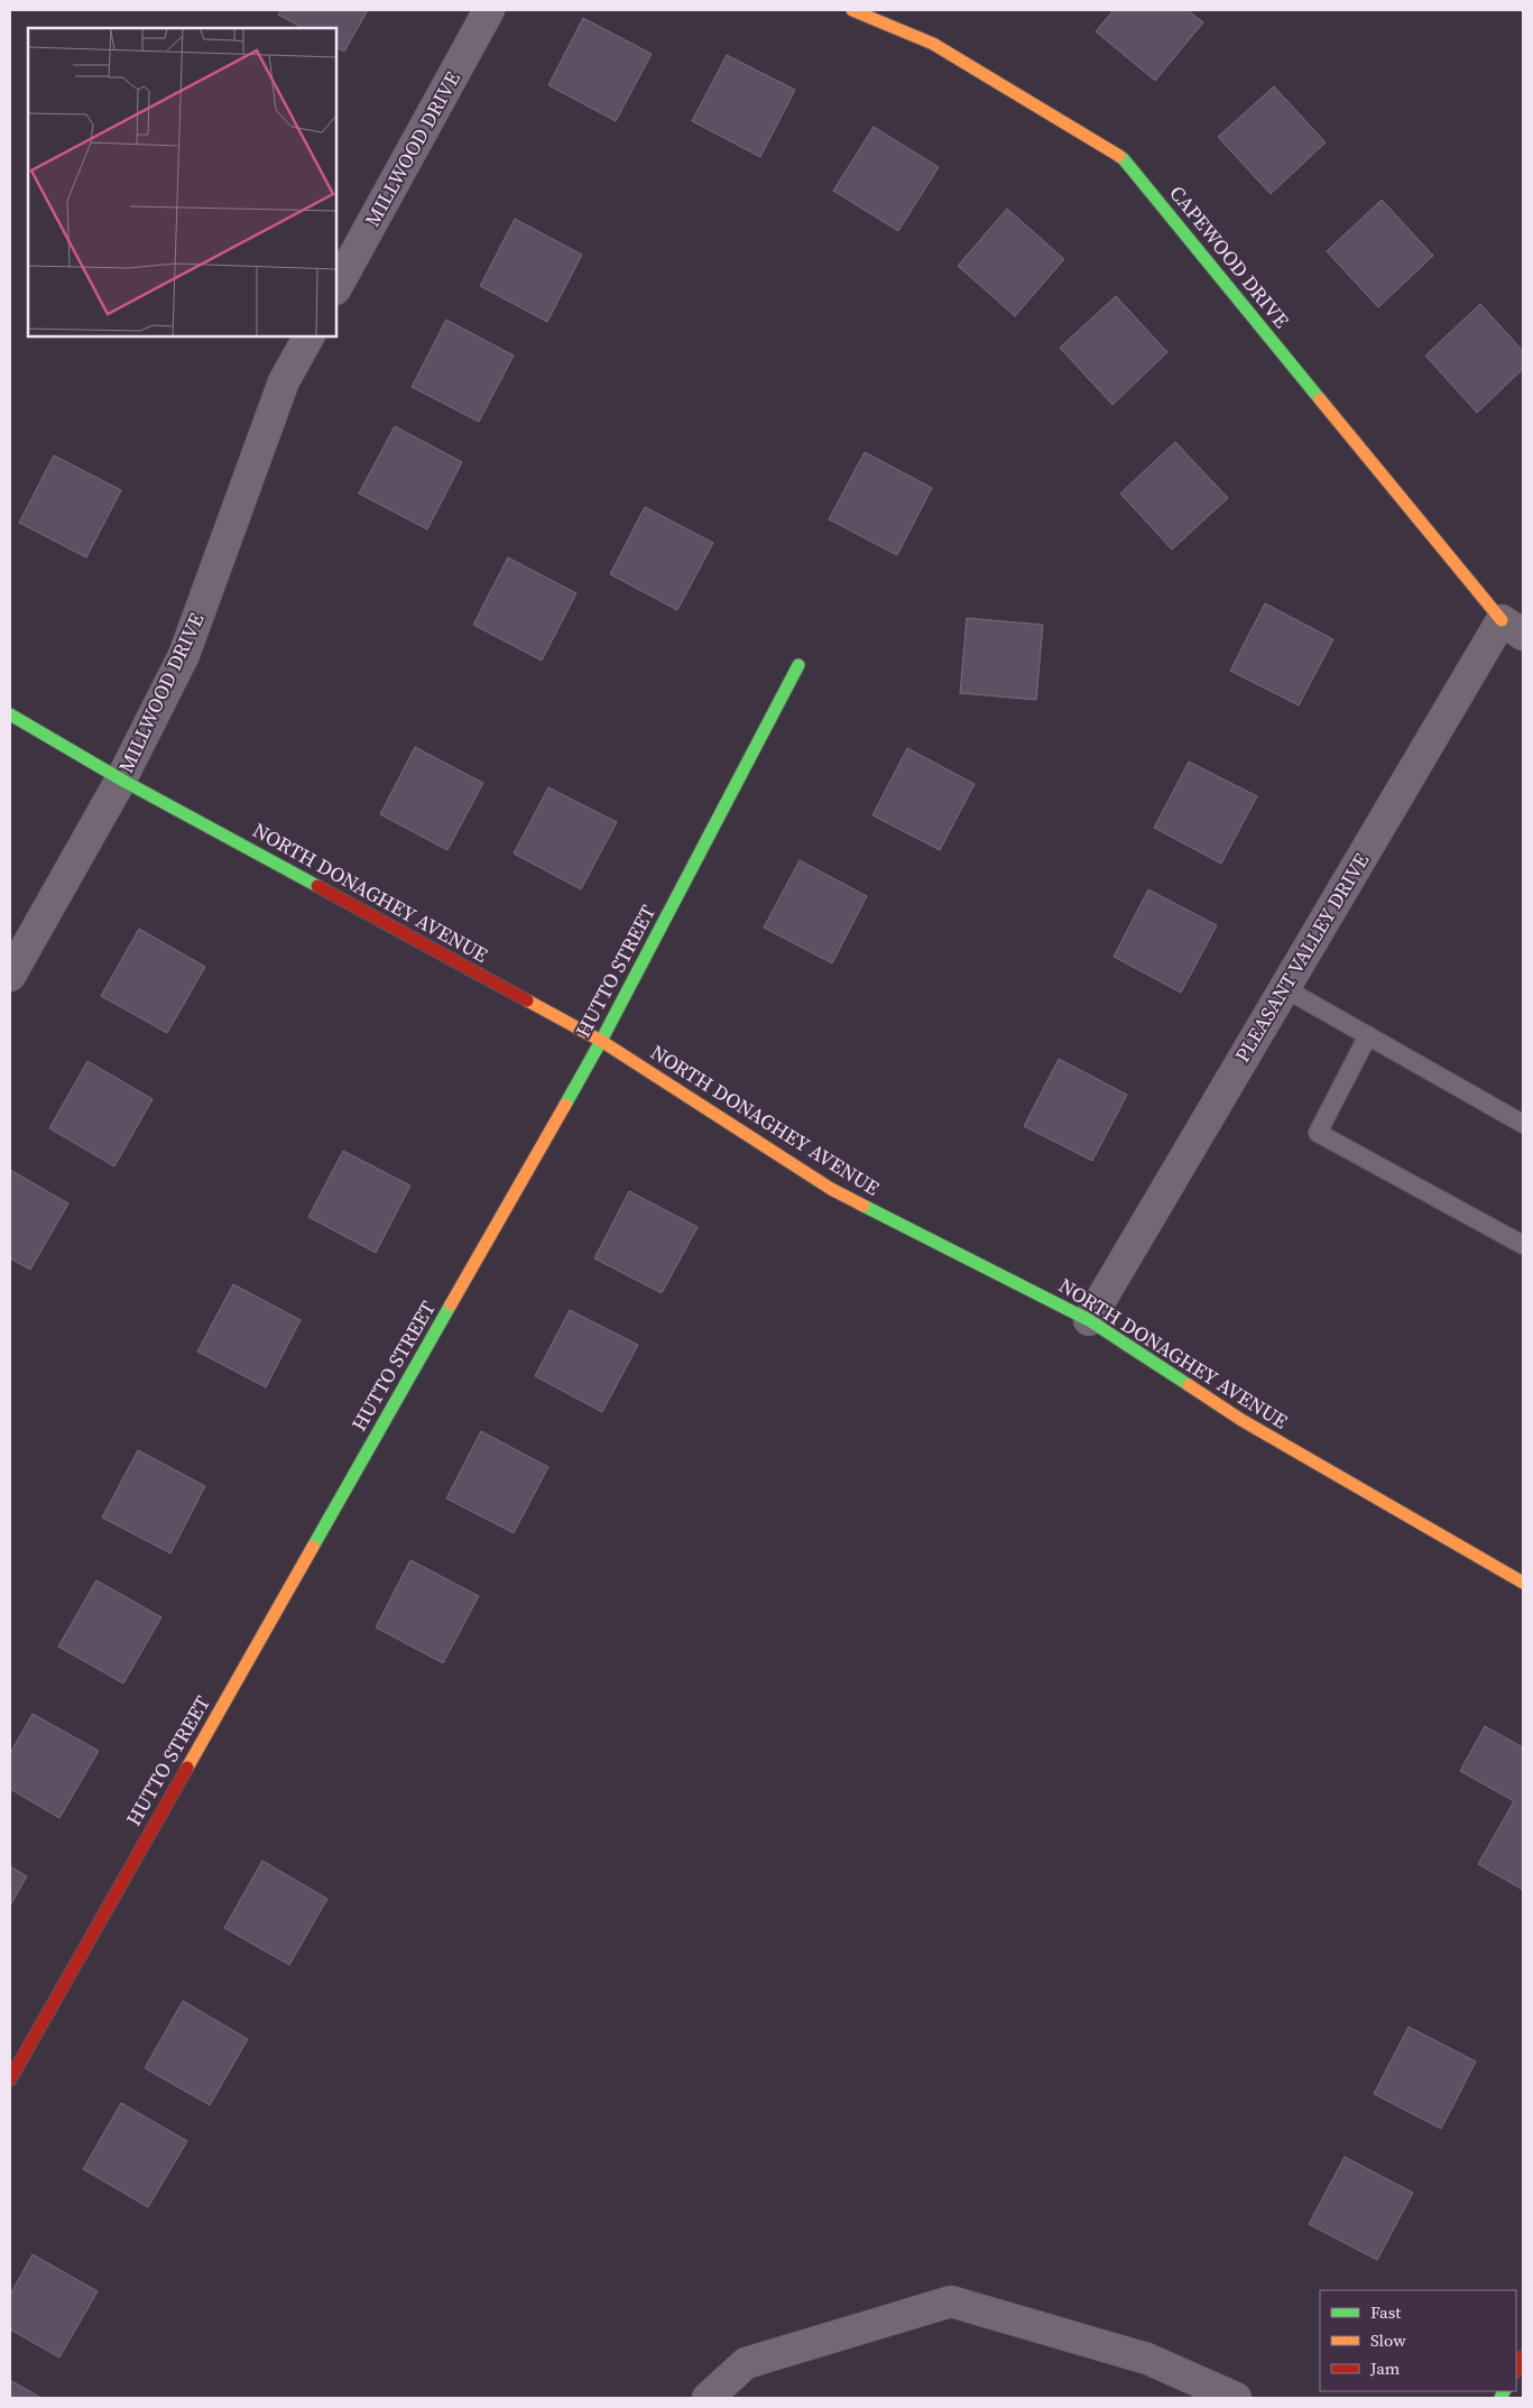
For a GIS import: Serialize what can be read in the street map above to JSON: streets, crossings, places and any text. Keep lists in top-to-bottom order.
{
  "streets": {
    "street": [
      "MILLWOOD DRIVE",
      "CAPEWOOD DRIVE",
      "NORTH DONAGHEY AVENUE",
      "PLEASANT VALLEY DRIVE",
      "HUTTO STREET"
    ]
  },
  "crossings": [
    ["MILLWOOD DRIVE", "NORTH DONAGHEY AVENUE"],
    ["CAPEWOOD DRIVE", "PLEASANT VALLEY DRIVE"],
    ["NORTH DONAGHEY AVENUE", "PLEASANT VALLEY DRIVE"],
    ["NORTH DONAGHEY AVENUE", "HUTTO STREET"]
  ],
  "legend": ["Fast", "Slow", "Jam"]
}
